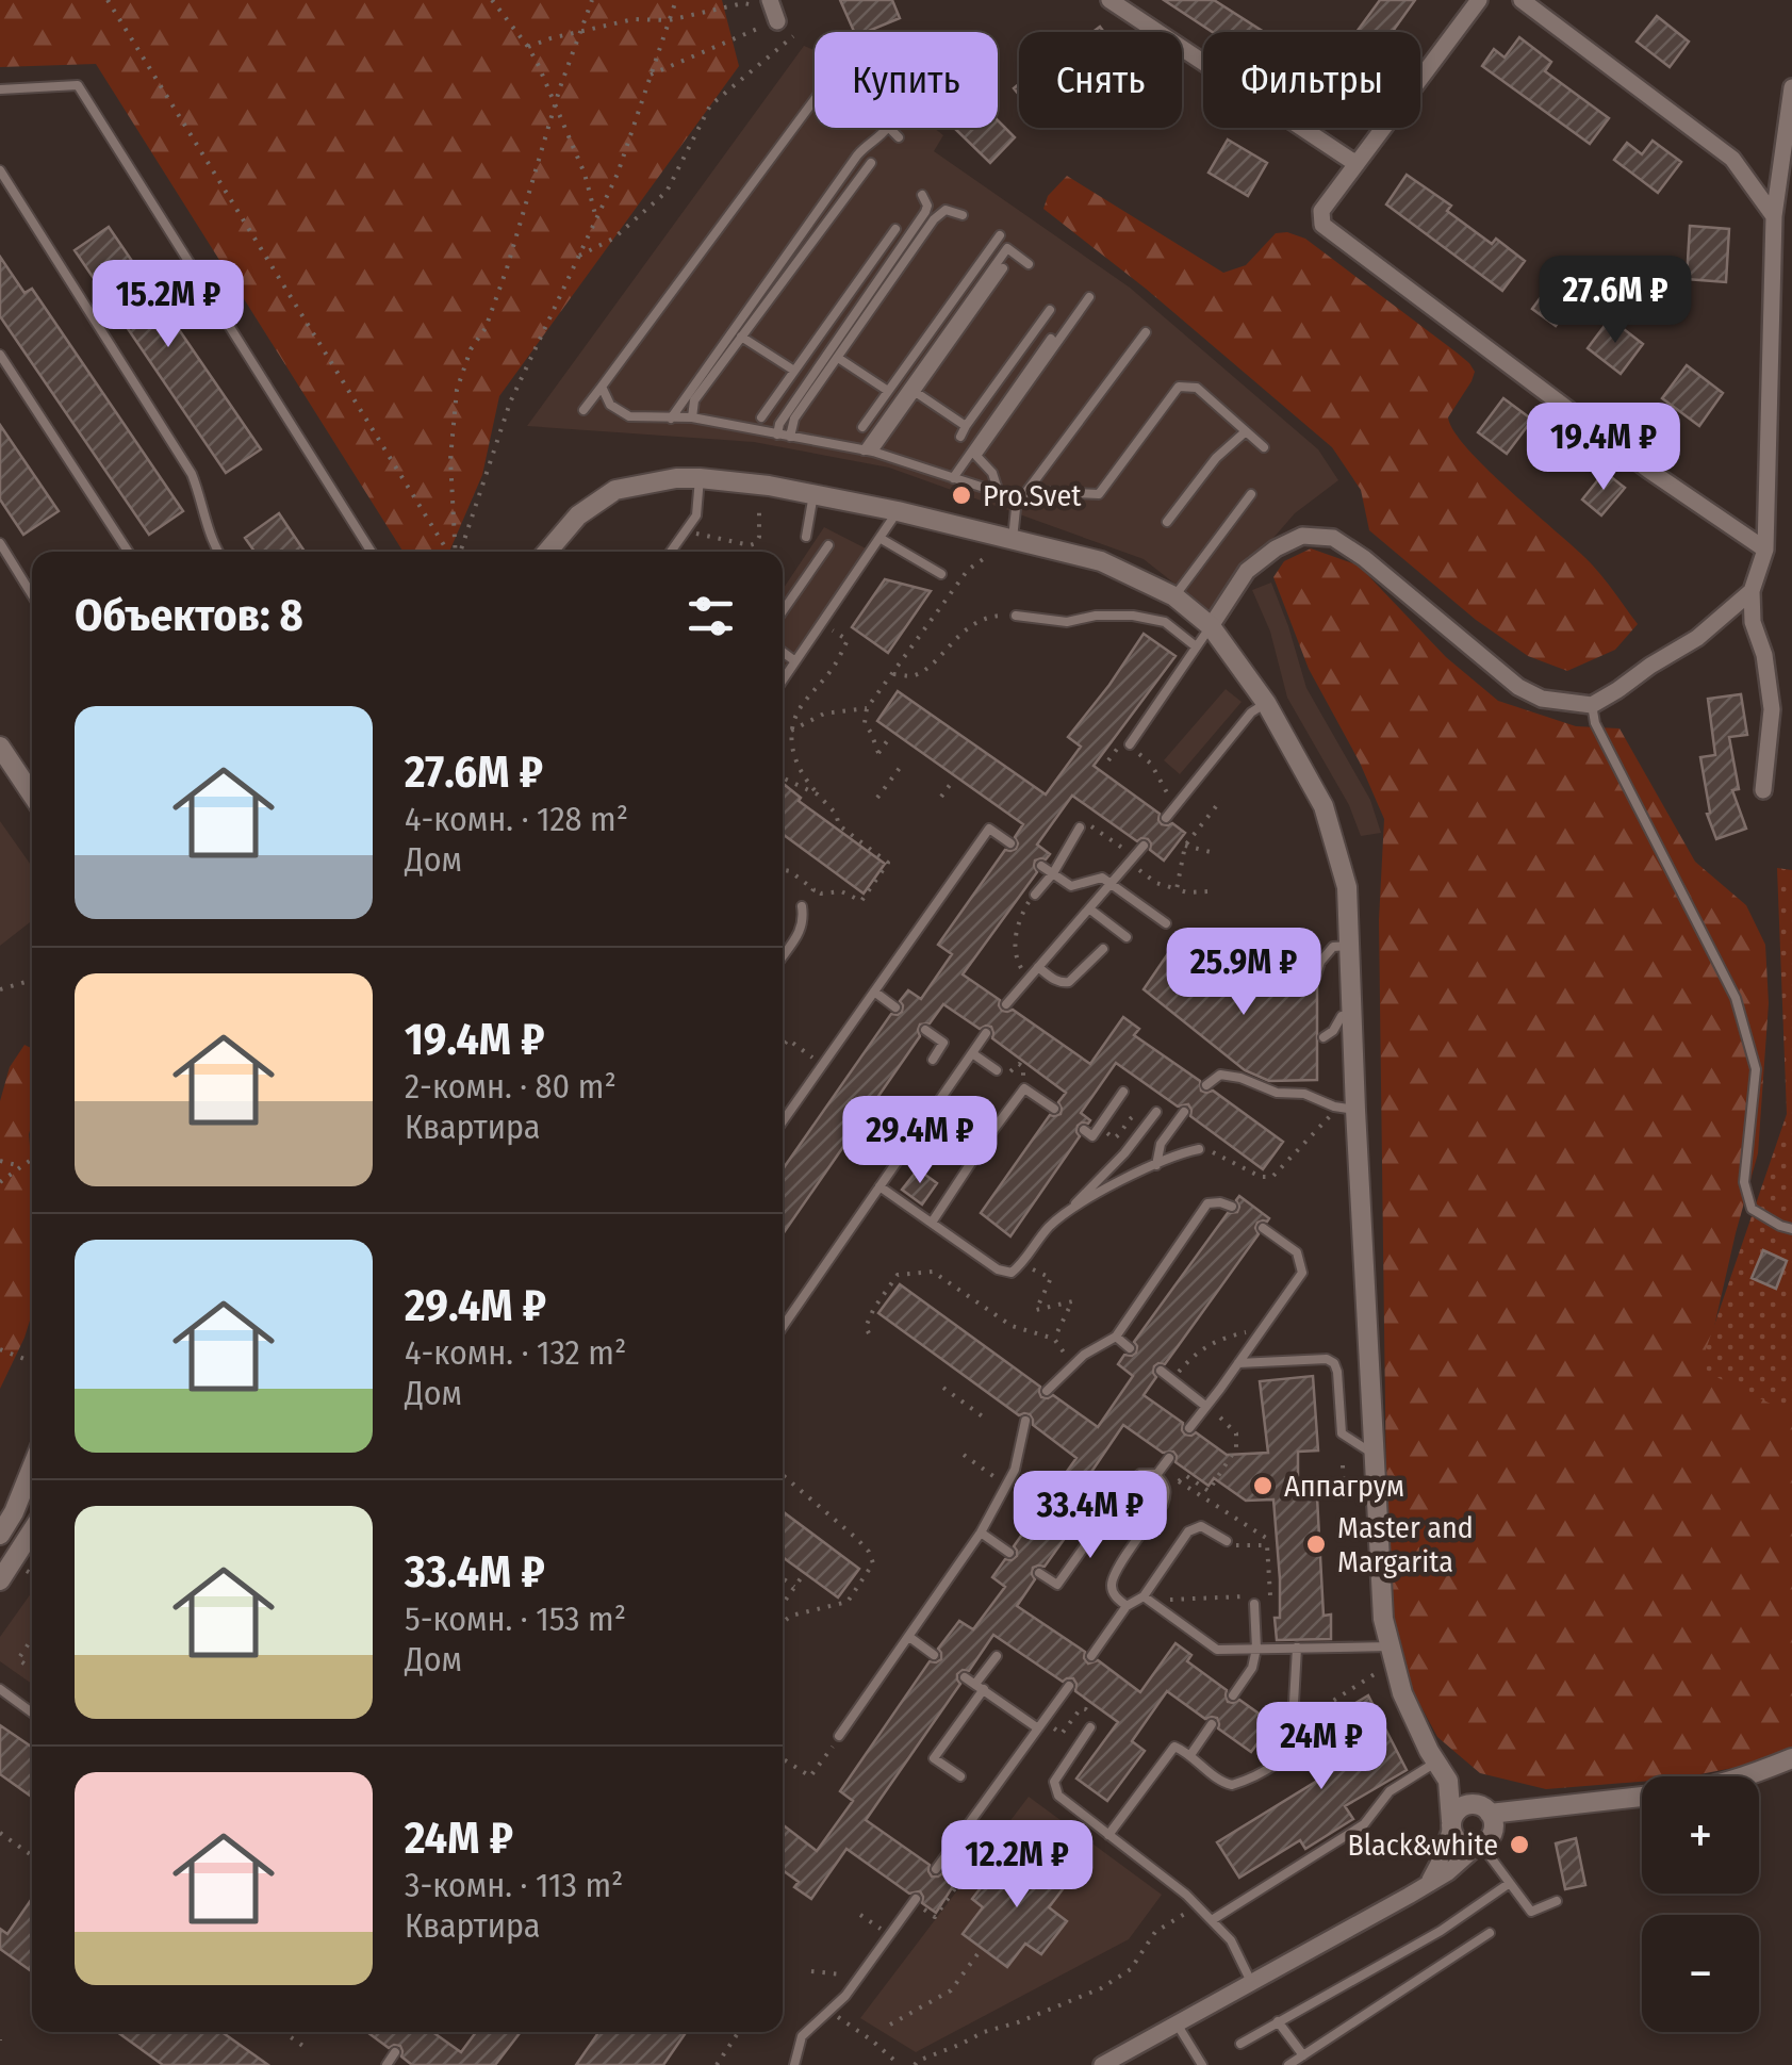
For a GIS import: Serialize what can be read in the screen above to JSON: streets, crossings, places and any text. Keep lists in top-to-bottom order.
{
  "places": [
    "Pro.Svet",
    "Аппагрум",
    "Master and Margarita",
    "Black&white"
  ],
  "page": {
    "chip": ["Купить", "Снять", "Фильтры"],
    "price": [
      "27.6M ₽",
      "15.2M ₽",
      "19.4M ₽",
      "25.9M ₽",
      "29.4M ₽",
      "33.4M ₽",
      "24M ₽",
      "12.2M ₽"
    ],
    "heading": "Объектов: 8",
    "list": [
      {
        "name": "27.6M ₽",
        "note": "4-комн. · 128 m² · Дом"
      },
      {
        "name": "19.4M ₽",
        "note": "2-комн. · 80 m² · Квартира"
      },
      {
        "name": "29.4M ₽",
        "note": "4-комн. · 132 m² · Дом"
      },
      {
        "name": "33.4M ₽",
        "note": "5-комн. · 153 m² · Дом"
      },
      {
        "name": "24M ₽",
        "note": "3-комн. · 113 m² · Квартира"
      }
    ],
    "map_buttons": ["+", "−"]
  }
}
